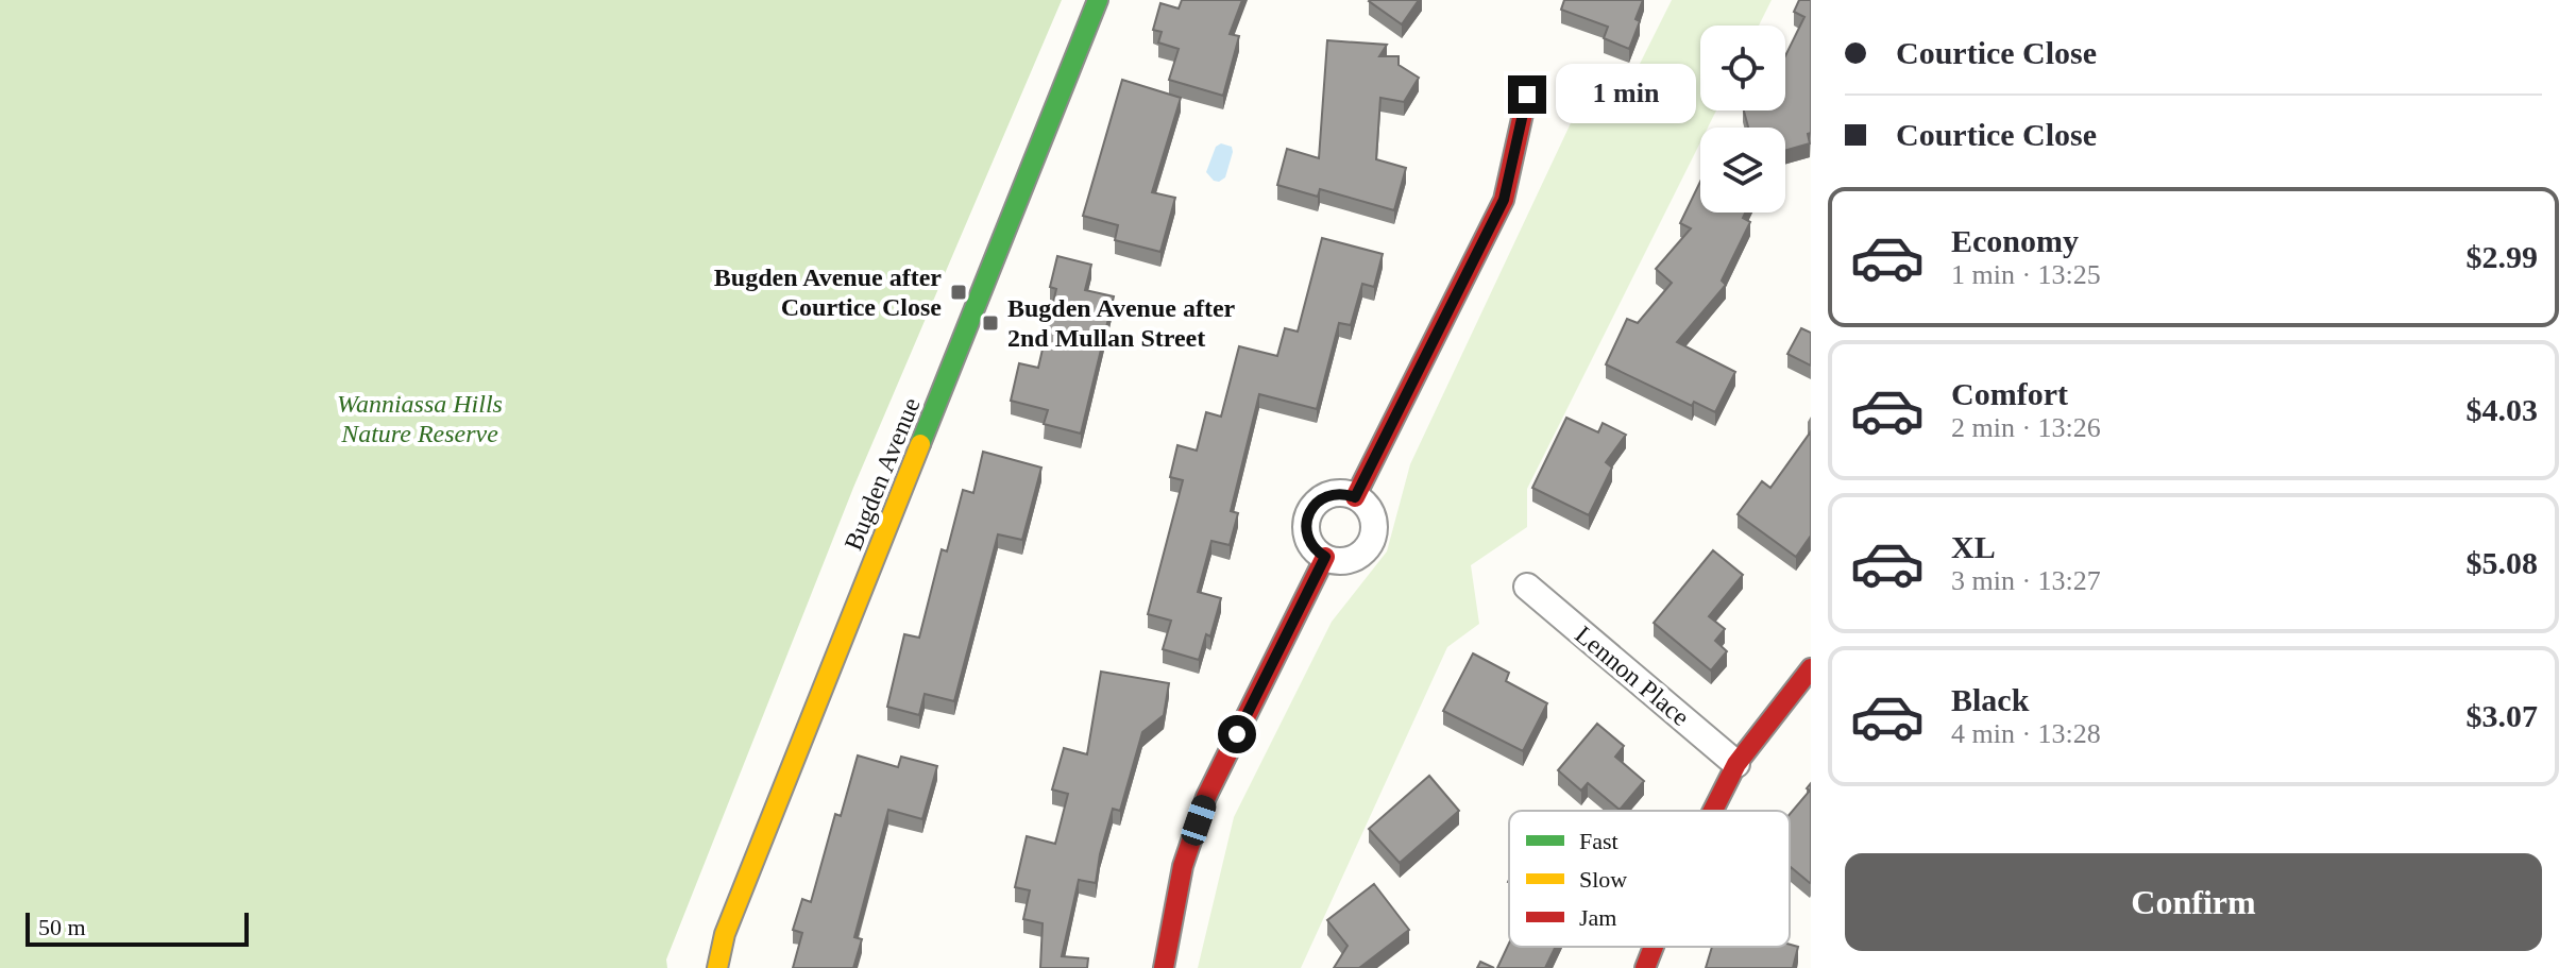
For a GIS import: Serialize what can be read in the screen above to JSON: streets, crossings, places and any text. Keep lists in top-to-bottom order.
{
  "streets": {
    "street": ["Bugden Avenue", "Lennon Place"]
  },
  "parks": ["Wanniassa Hills Nature Reserve"],
  "places": {
    "transit": ["Bugden Avenue after Courtice Close", "Bugden Avenue after 2nd Mullan Street"]
  },
  "legend": ["Fast", "Slow", "Jam"],
  "scale_bar": "50 m",
  "page": {
    "banner": ["Courtice Close", "Courtice Close"],
    "bubble": "1 min",
    "list": [
      {
        "name": "Economy",
        "note": "1 min · 13:25",
        "value": "$2.99"
      },
      {
        "name": "Comfort",
        "note": "2 min · 13:26",
        "value": "$4.03"
      },
      {
        "name": "XL",
        "note": "3 min · 13:27",
        "value": "$5.08"
      },
      {
        "name": "Black",
        "note": "4 min · 13:28",
        "value": "$3.07"
      }
    ],
    "buttons": "Confirm",
    "scale": "50 m"
  }
}
